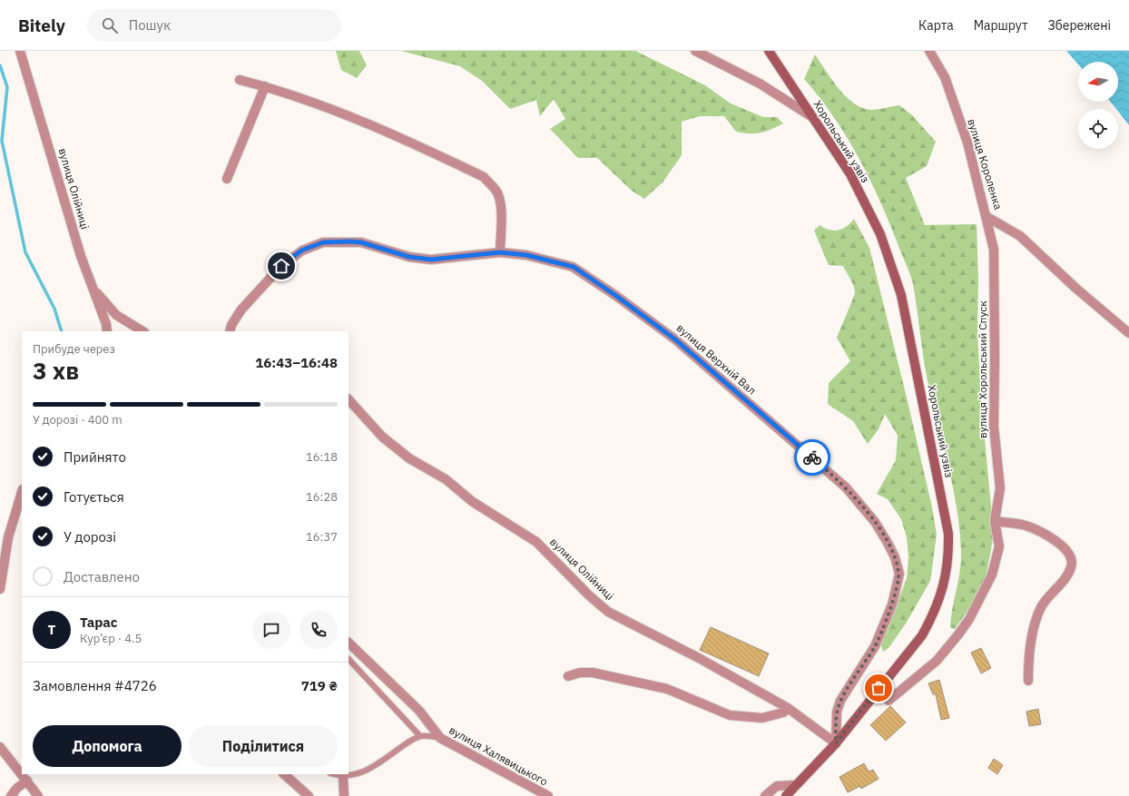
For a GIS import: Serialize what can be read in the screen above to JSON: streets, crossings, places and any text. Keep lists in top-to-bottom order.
{
  "streets": {
    "main road": ["Хорольський узвіз"],
    "street": [
      "вулиця Короленка",
      "вулиця Олійниці",
      "вулиця Верхній Вал",
      "вулиця Хорольський Спуск",
      "вулиця Халявицького"
    ]
  },
  "crossings": [
    ["Хорольський узвіз", "вулиця Олійниці"],
    ["Хорольський узвіз", "вулиця Верхній Вал"],
    ["вулиця Короленка", "вулиця Хорольський Спуск"],
    ["вулиця Олійниці", "вулиця Верхній Вал"]
  ],
  "north": "left",
  "page": {
    "header": "Bitely",
    "search": "Пошук",
    "nav": ["Карта", "Маршрут", "Збережені"],
    "heading": ["3 хв", "Прибуде через", "16:43–16:48"],
    "panel": [
      "Тарас",
      "Кур’єр · 4.5",
      "Замовлення #4726",
      "719 ₴"
    ],
    "bar": "У дорозі · 400 m",
    "list": [
      ["Прийнято", "16:18"],
      ["Готується", "16:28"],
      ["У дорозі", "16:37"],
      "Доставлено"
    ],
    "round": "Т",
    "buttons": ["Допомога", "Поділитися"]
  }
}
